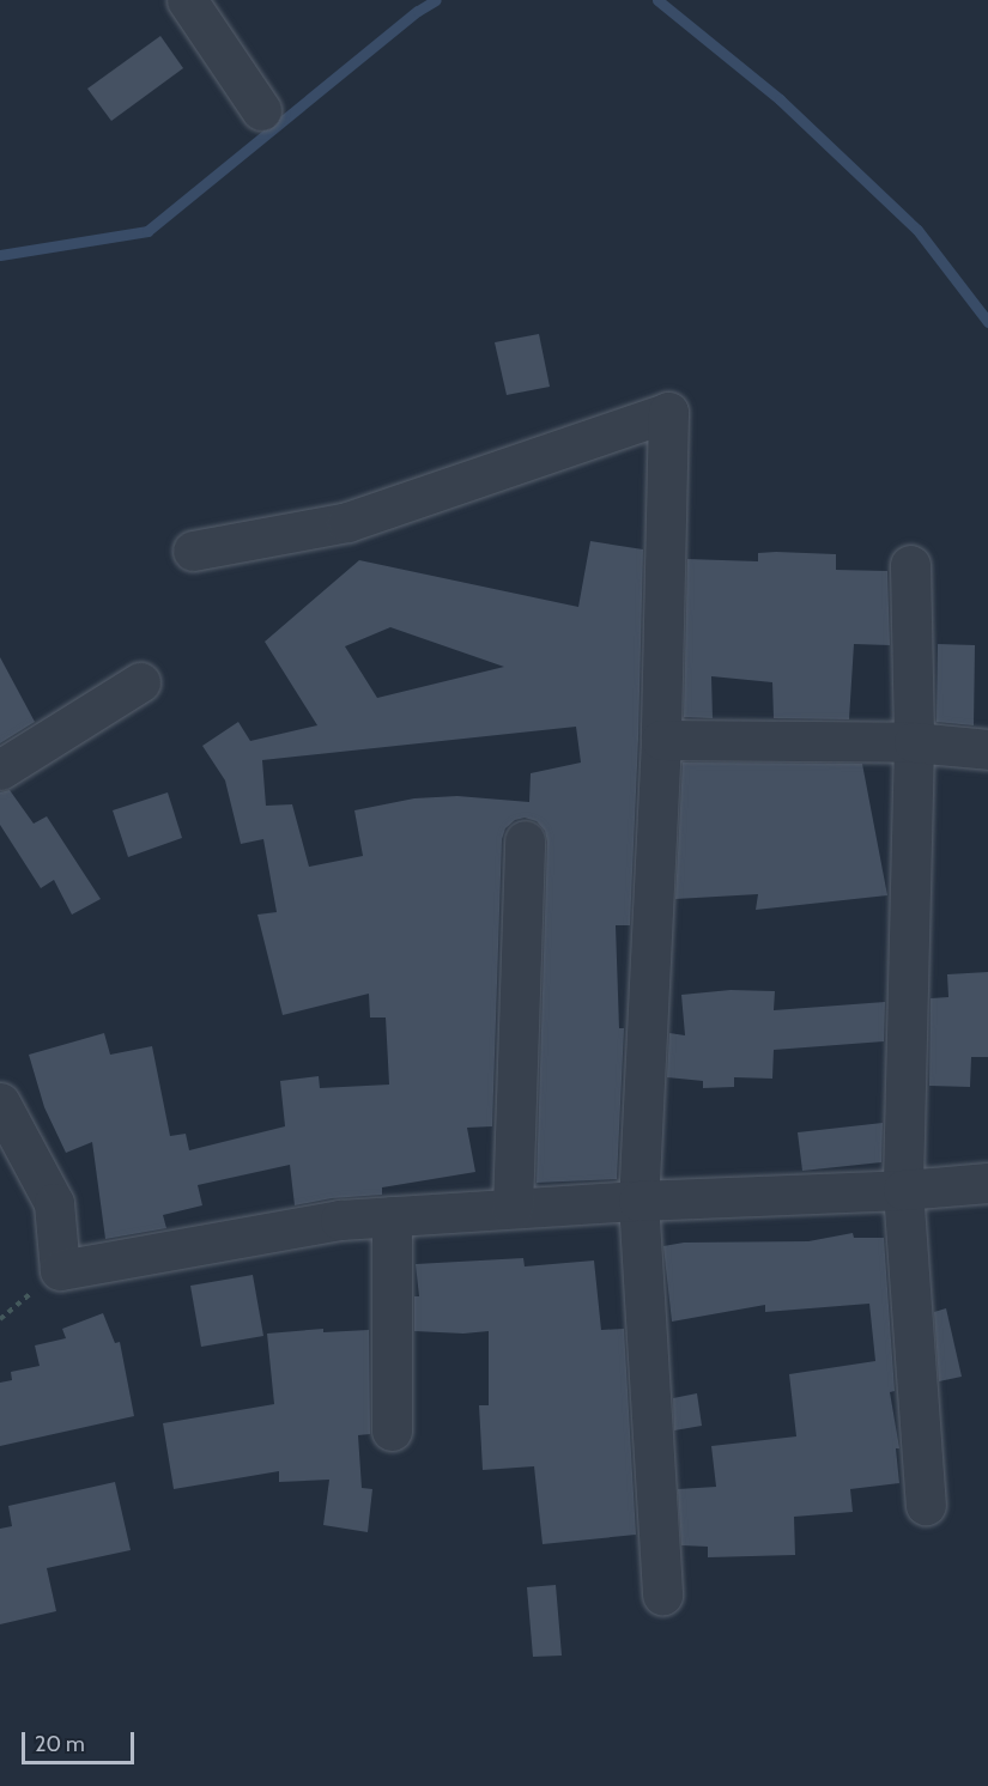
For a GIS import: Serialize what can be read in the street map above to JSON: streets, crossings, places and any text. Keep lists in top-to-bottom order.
{
  "scale_bar": "20 m"
}
